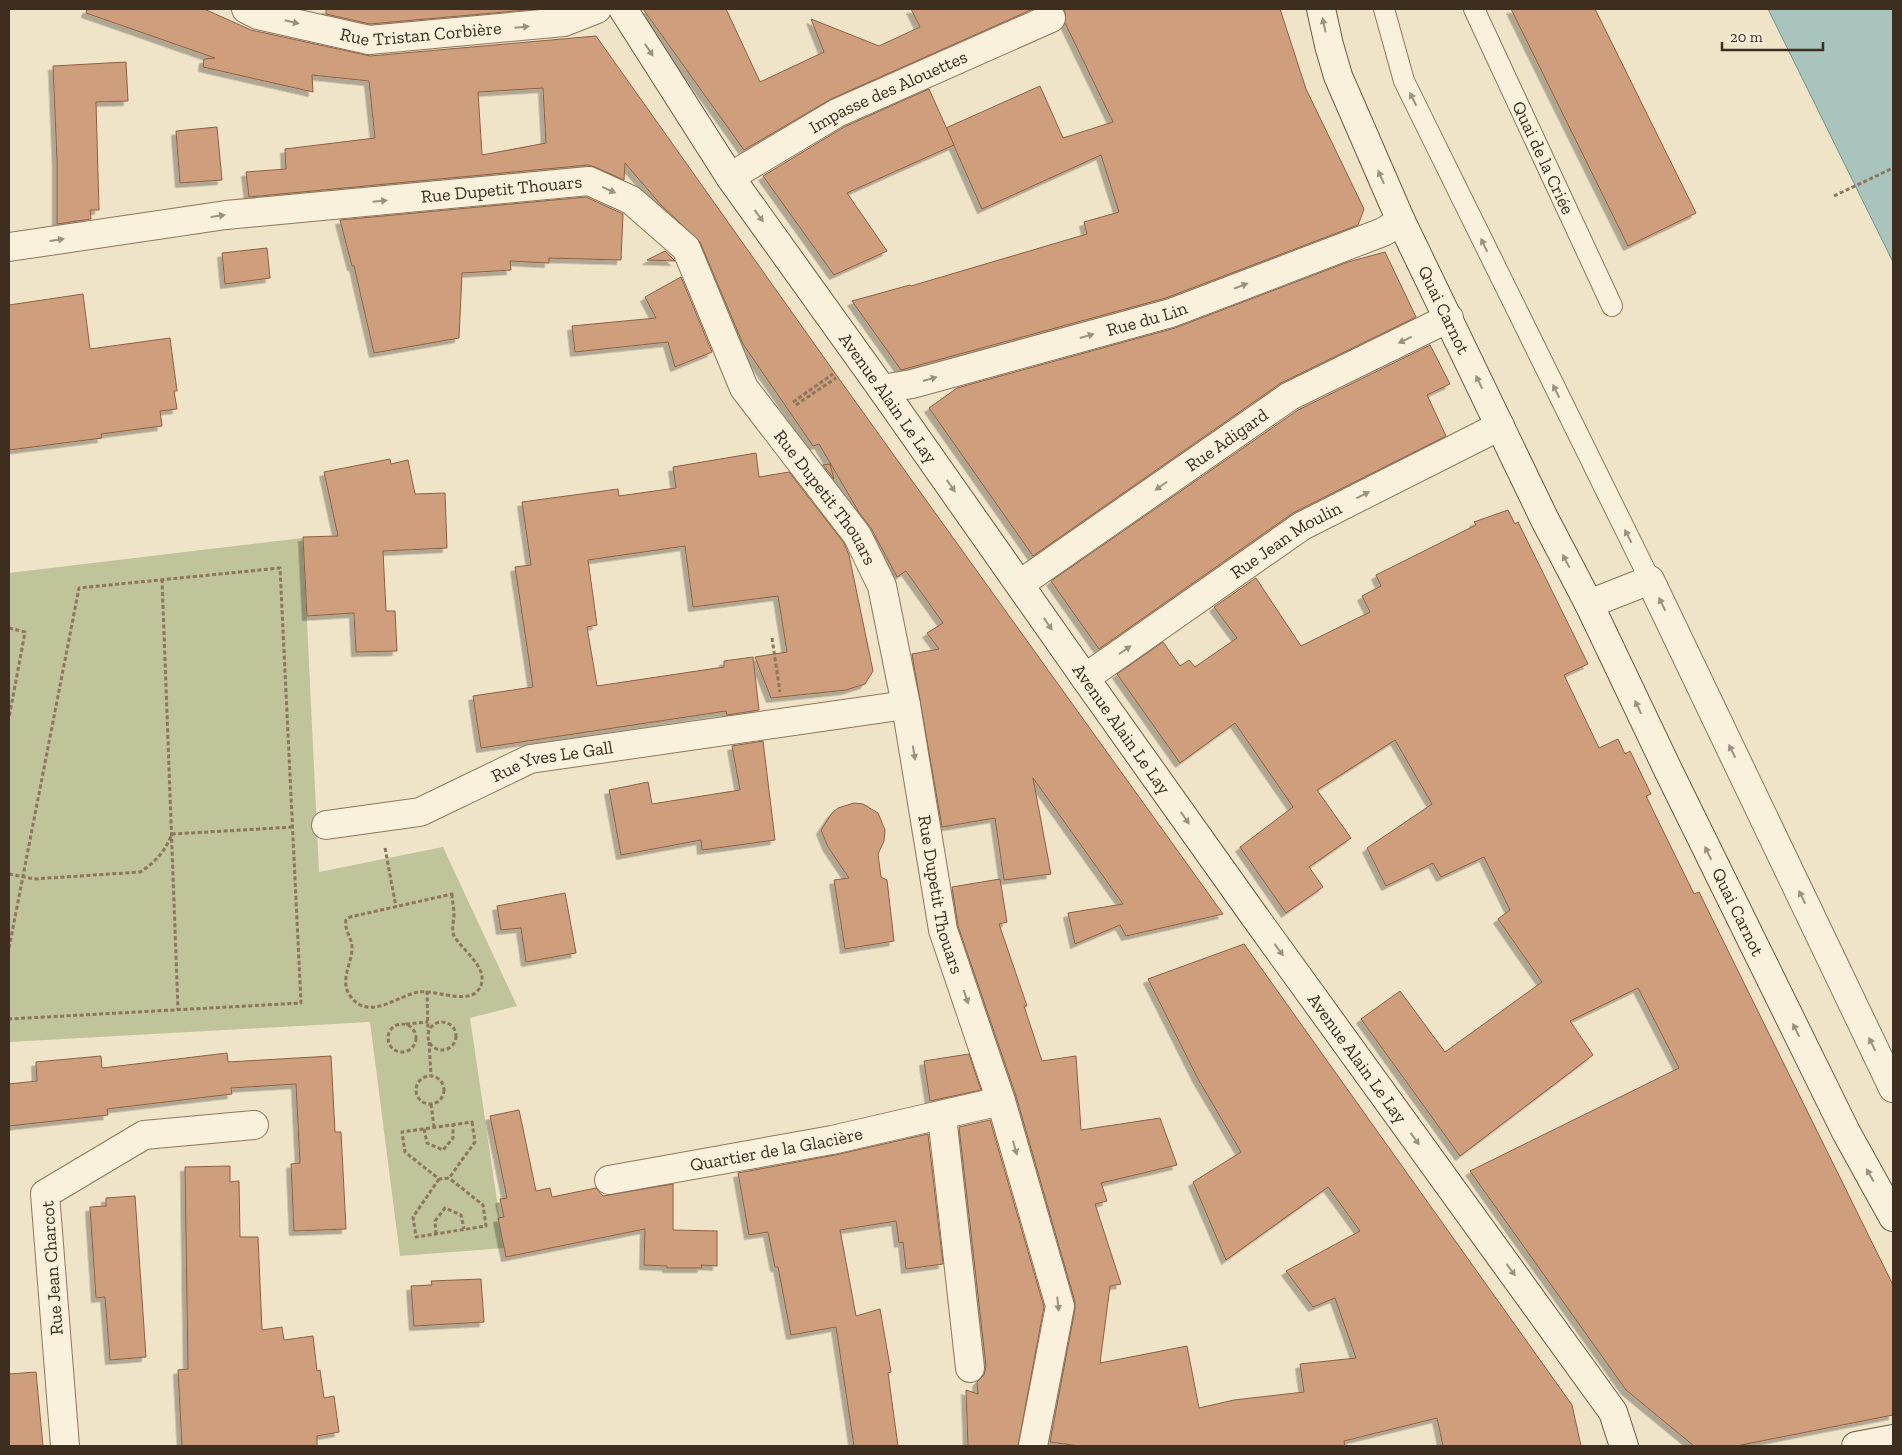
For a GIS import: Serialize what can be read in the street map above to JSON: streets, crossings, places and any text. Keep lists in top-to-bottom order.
{
  "streets": {
    "street": [
      "Rue Tristan Corbière",
      "Impasse des Alouettes",
      "Rue Dupetit Thouars",
      "Quai Carnot",
      "Rue du Lin",
      "Avenue Alain Le Lay",
      "Rue Adigard",
      "Rue Jean Moulin",
      "Rue Yves Le Gall",
      "Quartier de la Glacière",
      "Rue Jean Charcot"
    ],
    "lane": ["Quai de la Criée"]
  },
  "crossings": [
    ["Impasse des Alouettes", "Avenue Alain Le Lay"],
    ["Rue Dupetit Thouars", "Rue Yves Le Gall"],
    ["Rue Dupetit Thouars", "Quartier de la Glacière"],
    ["Quai Carnot", "Rue du Lin"],
    ["Quai Carnot", "Rue Adigard"],
    ["Quai Carnot", "Rue Jean Moulin"],
    ["Rue du Lin", "Avenue Alain Le Lay"],
    ["Avenue Alain Le Lay", "Rue Adigard"],
    ["Avenue Alain Le Lay", "Rue Jean Moulin"]
  ],
  "one_way": [
    "Rue Tristan Corbière",
    "Rue du Lin",
    "Avenue Alain Le Lay",
    "Rue Adigard",
    "Rue Jean Moulin"
  ],
  "scale_bar": "20 m"
}
